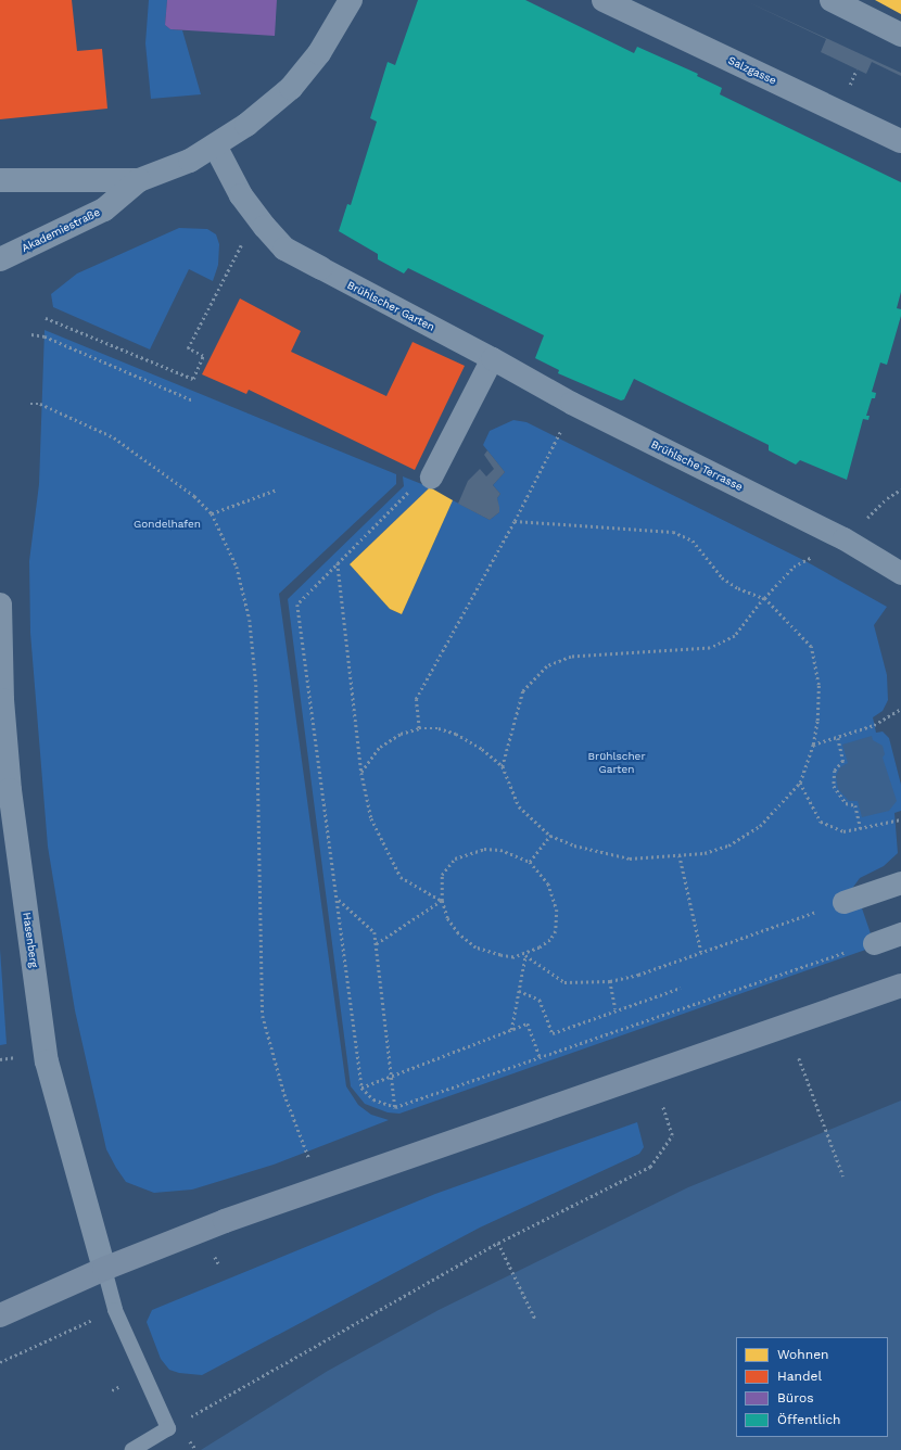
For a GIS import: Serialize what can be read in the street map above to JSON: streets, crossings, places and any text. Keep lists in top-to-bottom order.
{
  "streets": {
    "street": [
      "Salzgasse",
      "Akademiestraße",
      "Brühlscher Garten",
      "Brühlsche Terrasse",
      "Hasenberg"
    ]
  },
  "crossings": [
    ["Akademiestraße", "Brühlscher Garten"],
    ["Brühlscher Garten", "Brühlsche Terrasse"]
  ],
  "parks": ["Gondelhafen", "Brühlscher Garten"],
  "legend": [
    "Wohnen",
    "Handel",
    "Büros",
    "Öffentlich"
  ]
}
